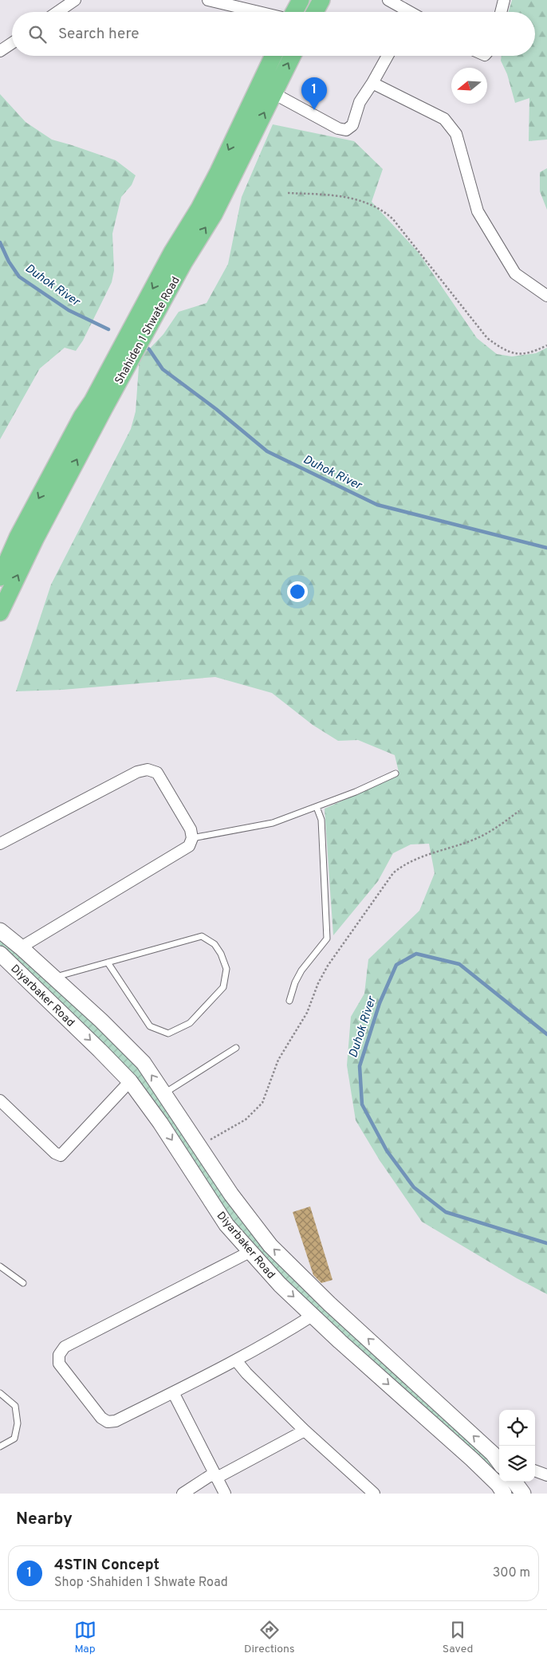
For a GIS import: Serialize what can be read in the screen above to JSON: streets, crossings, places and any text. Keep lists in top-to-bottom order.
{
  "streets": {
    "main road": ["Shahiden 1 Shwate Road", "Diyarbaker Road"]
  },
  "water": ["Duhok River"],
  "north": "left",
  "page": {
    "search": "Search here",
    "pins": "1",
    "heading": "Nearby",
    "list": [
      {
        "mark": "1",
        "name": "4STIN Concept",
        "note": "Shop · Shahiden 1 Shwate Road",
        "value": "300 m"
      }
    ],
    "nav": ["Map", "Directions", "Saved"]
  }
}
